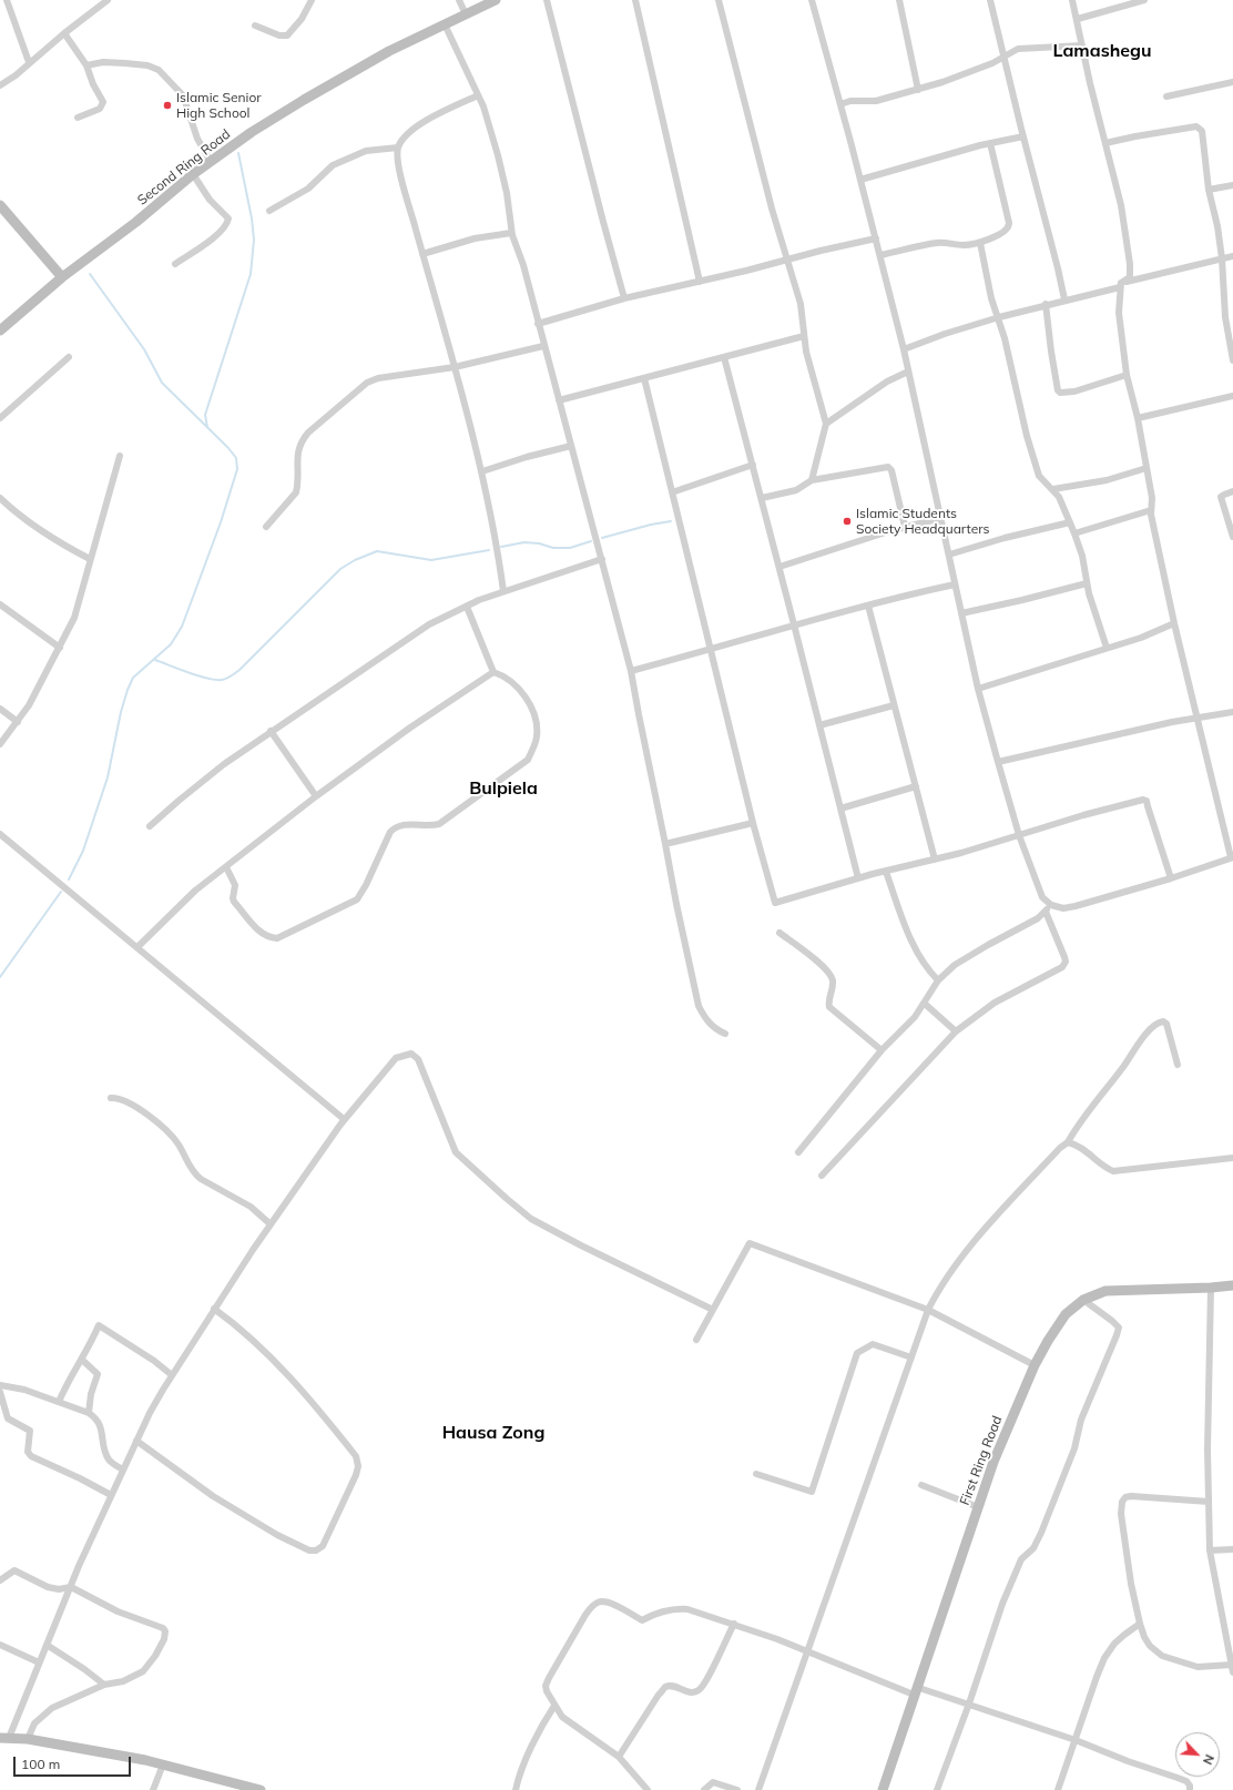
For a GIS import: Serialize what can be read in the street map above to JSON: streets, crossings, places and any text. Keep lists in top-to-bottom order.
{
  "streets": {
    "street": ["Second Ring Road", "First Ring Road"]
  },
  "districts": ["Lamashegu", "Bulpiela", "Hausa Zong"],
  "places": ["Islamic Senior High School", "Islamic Students Society Headquarters"],
  "scale_bar": "100 m",
  "north": "bottom right"
}
